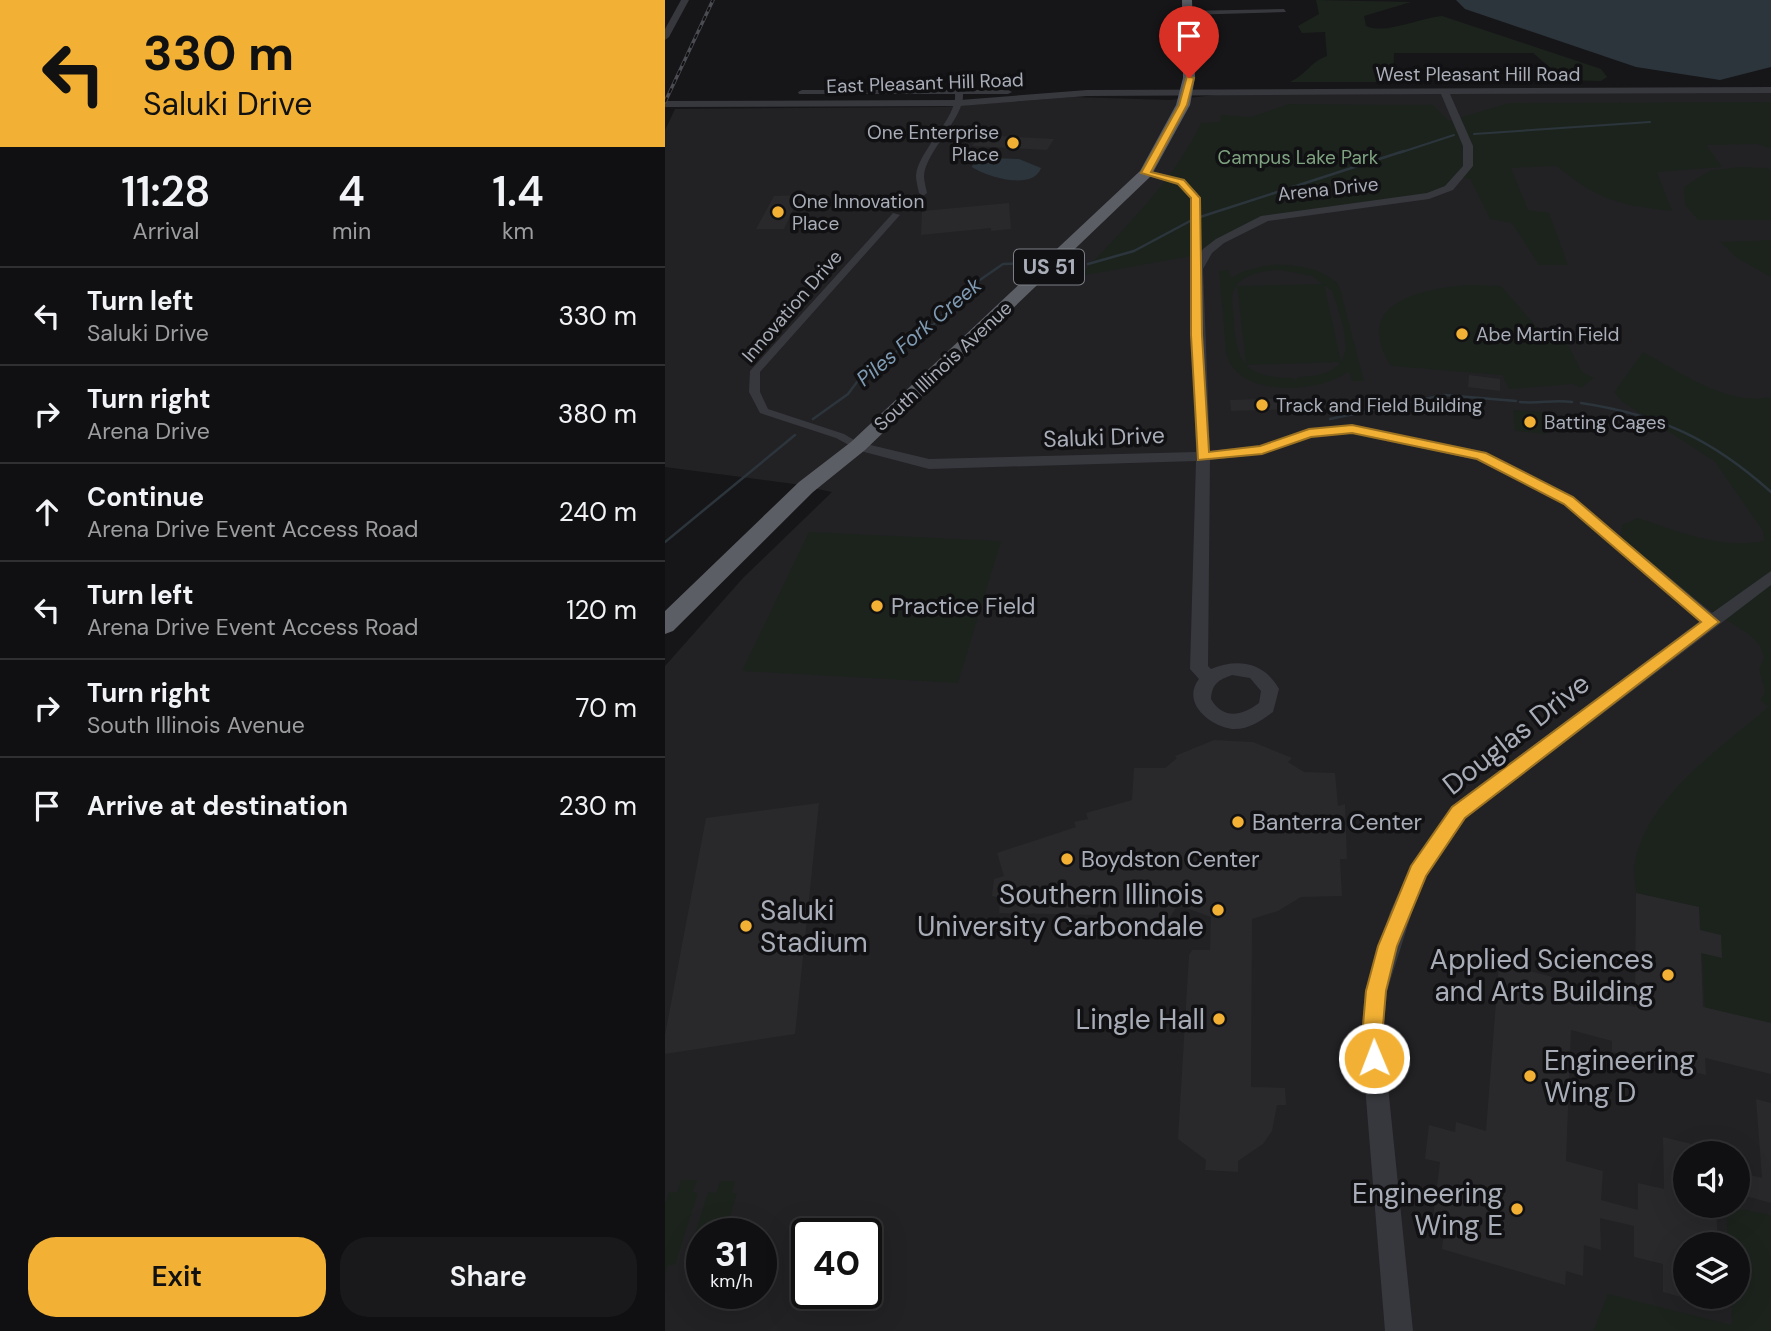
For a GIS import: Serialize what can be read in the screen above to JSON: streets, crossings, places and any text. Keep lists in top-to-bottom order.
{
  "streets": {
    "highway": ["US 51", "South Illinois Avenue"],
    "street": [
      "West Pleasant Hill Road",
      "East Pleasant Hill Road",
      "Arena Drive",
      "Innovation Drive",
      "Saluki Drive",
      "Douglas Drive"
    ]
  },
  "crossings": [
    ["West Pleasant Hill Road", "East Pleasant Hill Road"],
    ["West Pleasant Hill Road", "Arena Drive"],
    ["West Pleasant Hill Road", "South Illinois Avenue"],
    ["East Pleasant Hill Road", "South Illinois Avenue"],
    ["Innovation Drive", "South Illinois Avenue"],
    ["Innovation Drive", "Saluki Drive"],
    ["South Illinois Avenue", "Saluki Drive"],
    ["Saluki Drive", "Douglas Drive"]
  ],
  "water": ["Piles Fork Creek"],
  "parks": ["Campus Lake Park"],
  "places": [
    "One Enterprise Place",
    "One Innovation Place",
    "Abe Martin Field",
    "Track and Field Building",
    "Batting Cages",
    "Practice Field",
    "Banterra Center",
    "Boydston Center",
    "Southern Illinois University Carbondale",
    "Saluki Stadium",
    "Applied Sciences and Arts Building",
    "Lingle Hall",
    "Engineering Wing D",
    "Engineering Wing E"
  ],
  "page": {
    "turn": ["330 m", "Saluki Drive"],
    "eta": [
      "11:28",
      "Arrival",
      "4",
      "min",
      "1.4",
      "km"
    ],
    "list": [
      {
        "name": "Turn left",
        "note": "Saluki Drive",
        "value": "330 m"
      },
      {
        "name": "Turn right",
        "note": "Arena Drive",
        "value": "380 m"
      },
      {
        "name": "Continue",
        "note": "Arena Drive Event Access Road",
        "value": "240 m"
      },
      {
        "name": "Turn left",
        "note": "Arena Drive Event Access Road",
        "value": "120 m"
      },
      {
        "name": "Turn right",
        "note": "South Illinois Avenue",
        "value": "70 m"
      },
      {
        "name": "Arrive at destination",
        "value": "230 m"
      }
    ],
    "speed": "31 km/h",
    "limit": "40",
    "buttons": ["Exit", "Share"]
  }
}
